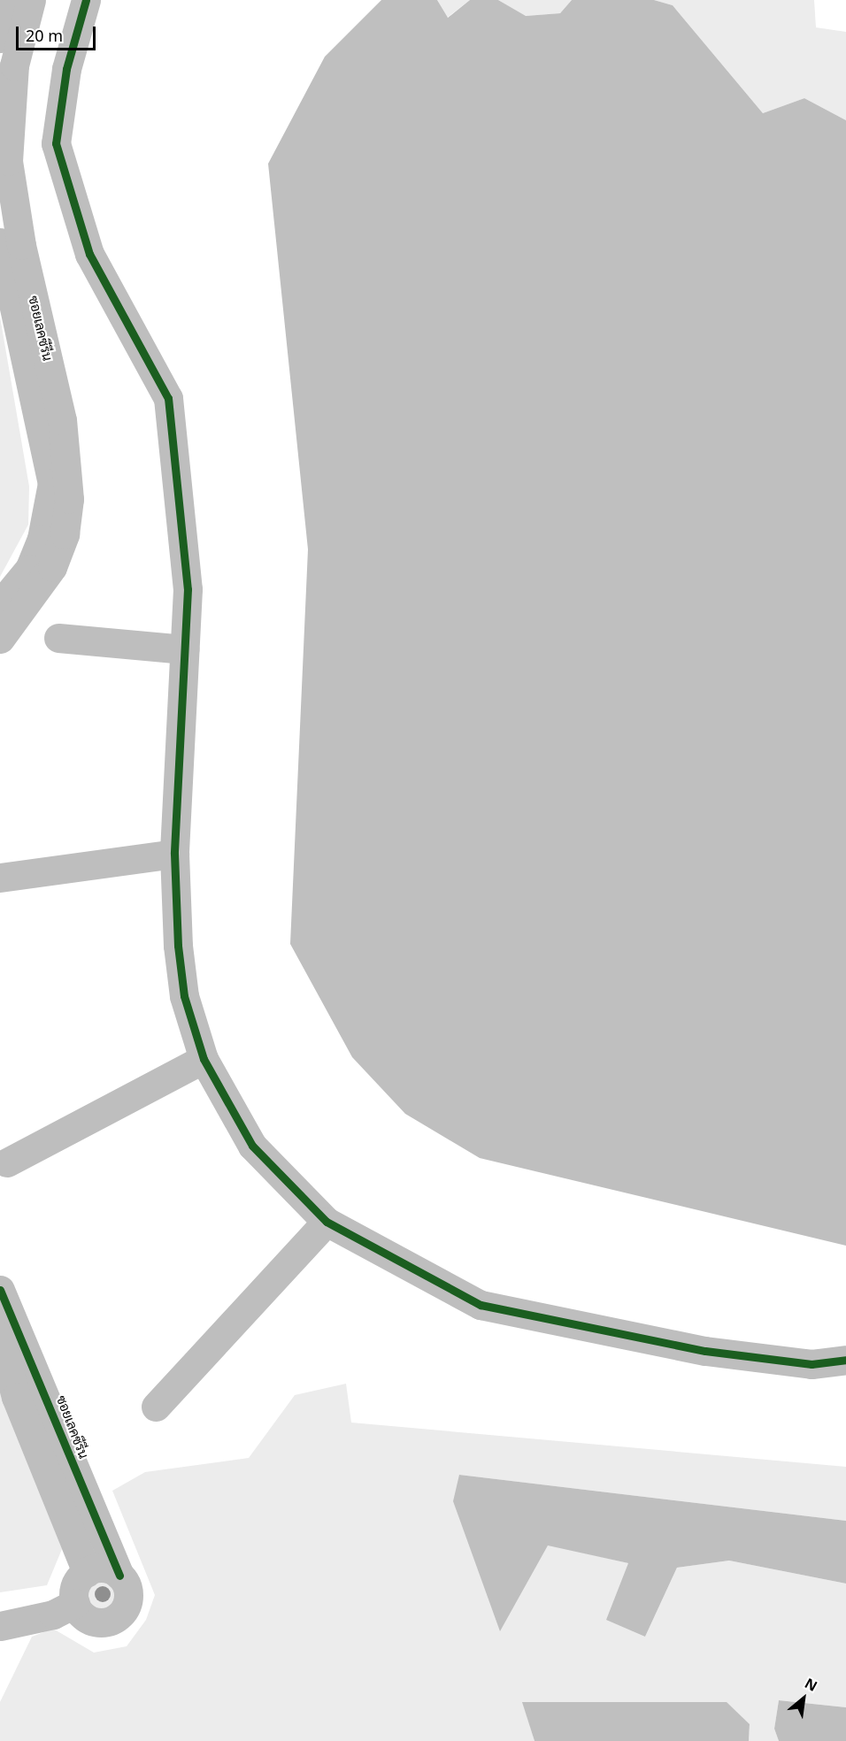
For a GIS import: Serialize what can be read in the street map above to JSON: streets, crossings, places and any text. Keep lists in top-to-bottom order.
{
  "streets": {
    "street": ["ซอยเลคซีรีน"]
  },
  "scale_bar": "20 m",
  "north": "top right"
}
